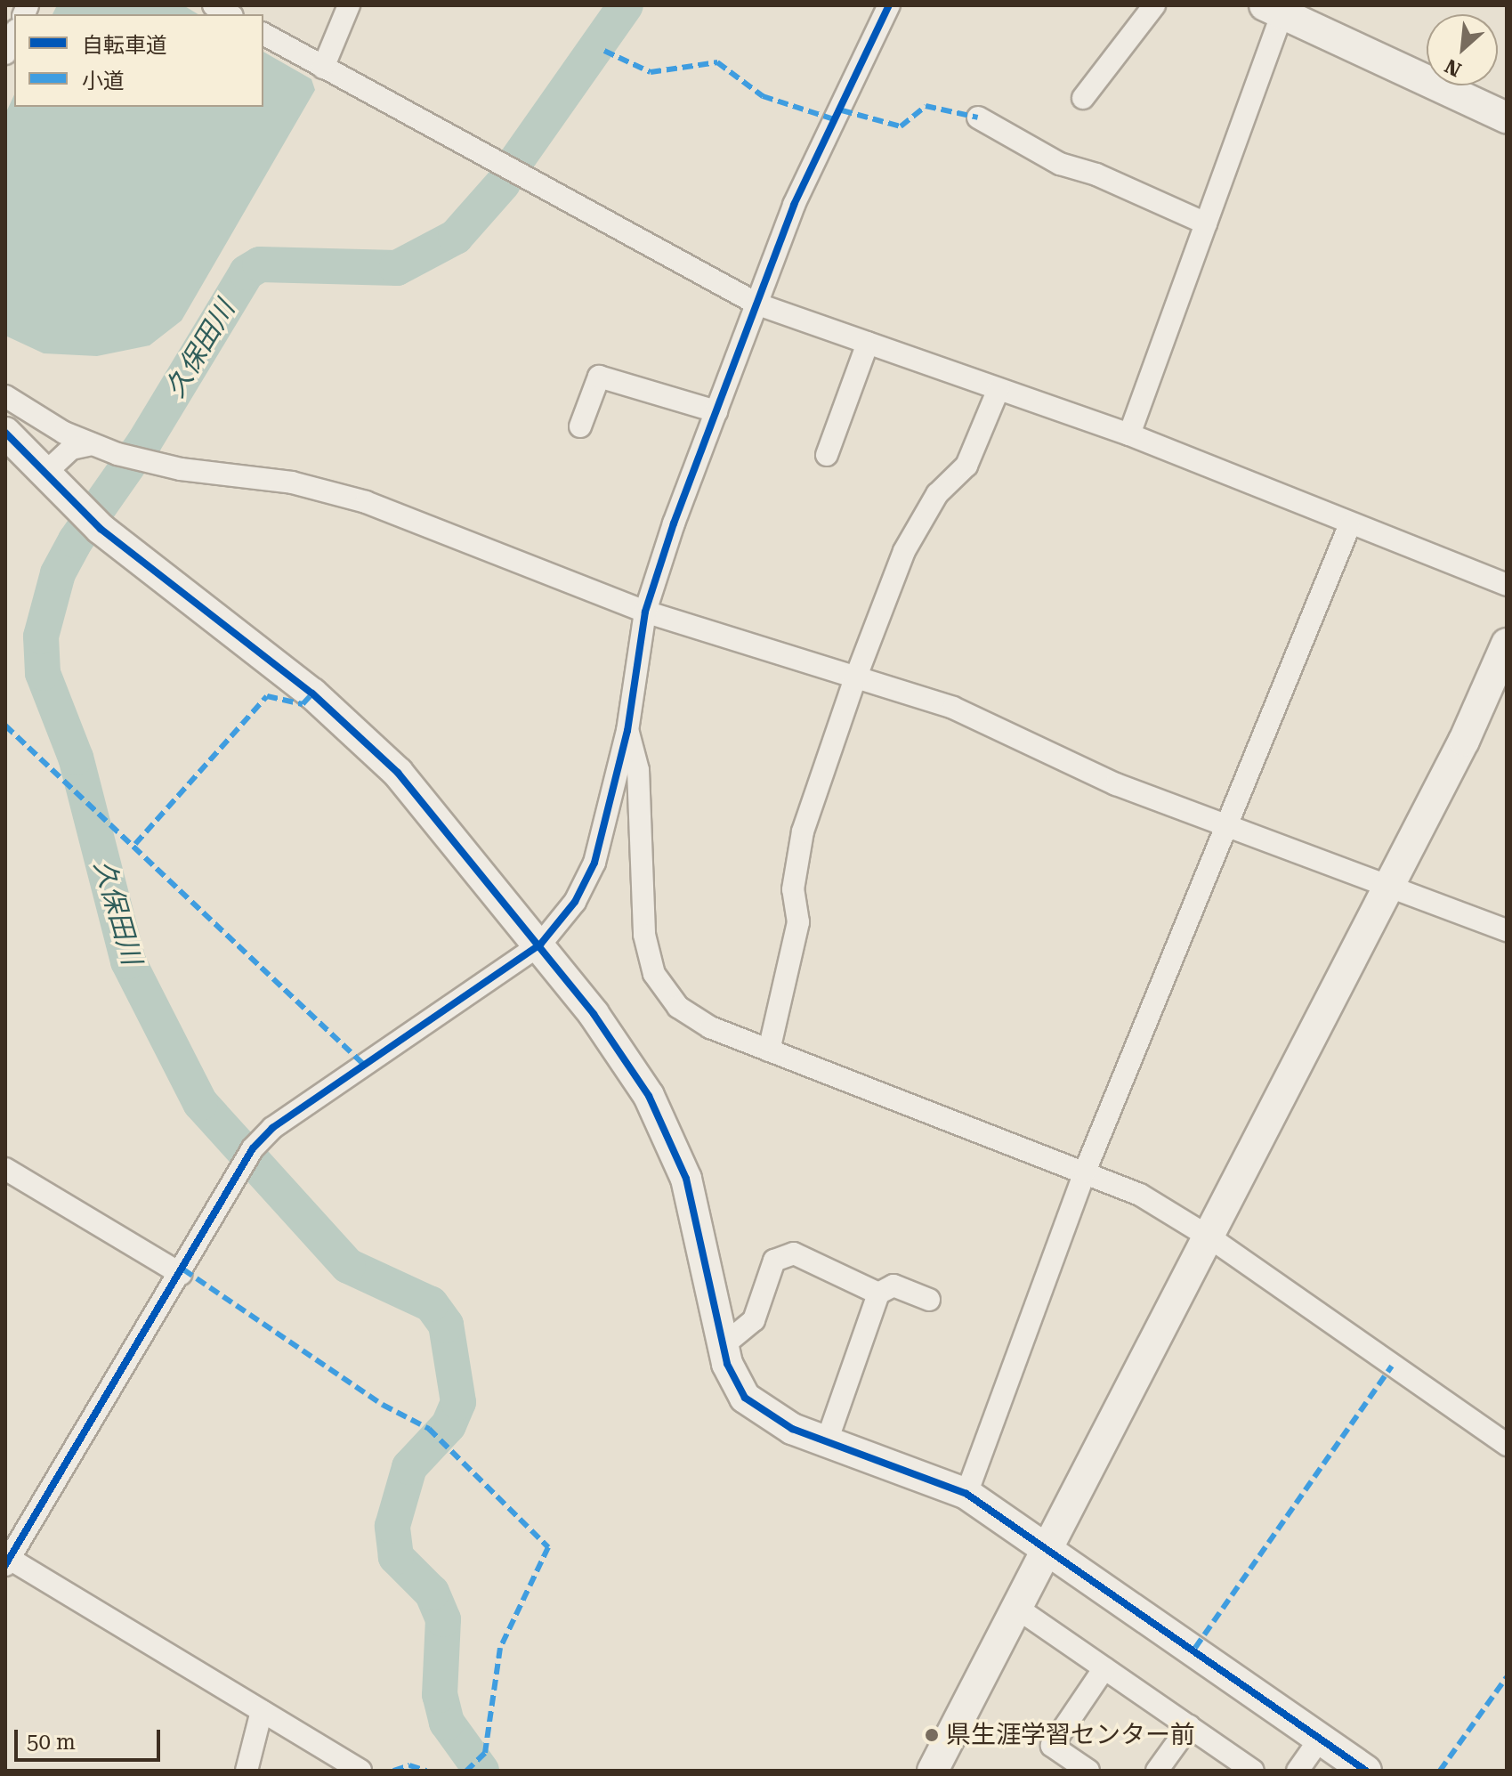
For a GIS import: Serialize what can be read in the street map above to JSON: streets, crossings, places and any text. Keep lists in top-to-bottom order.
{
  "water": ["久保田川"],
  "places": ["県生涯学習センター前"],
  "legend": ["自転車道", "小道"],
  "scale_bar": "50 m",
  "north": "bottom left"
}
